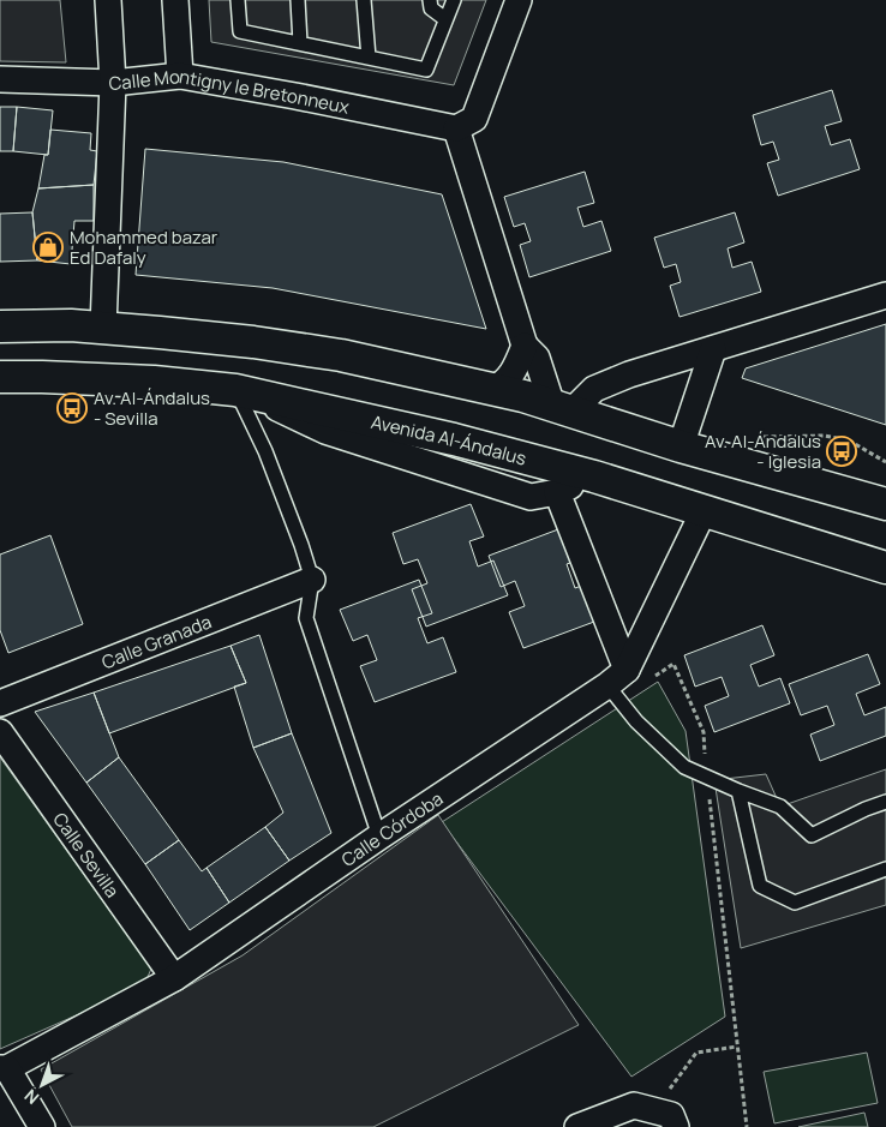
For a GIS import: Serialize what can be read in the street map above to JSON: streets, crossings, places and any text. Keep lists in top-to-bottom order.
{
  "streets": {
    "street": [
      "Calle Montigny le Bretonneux",
      "Avenida Al-Ándalus",
      "Calle Granada",
      "Calle Córdoba",
      "Calle Sevilla"
    ]
  },
  "crossings": [
    ["Calle Córdoba", "Calle Sevilla"]
  ],
  "places": {
    "shop": ["Mohammed bazar Ed Dafaly"],
    "bus stop": ["Av. Al-Ándalus - Sevilla", "Av. Al-Ándalus - Iglesia"]
  },
  "north": "bottom left"
}
